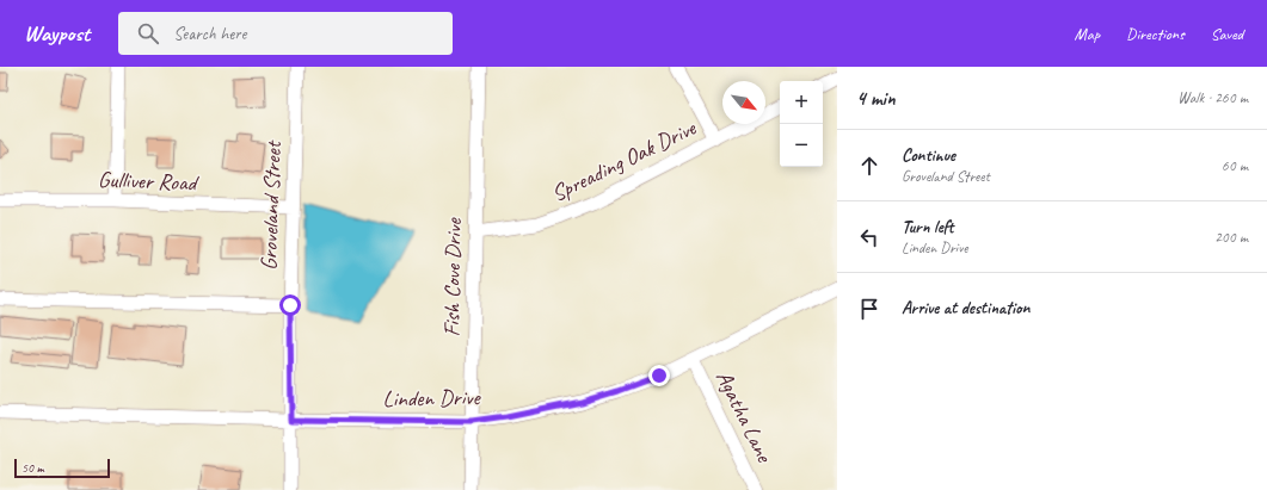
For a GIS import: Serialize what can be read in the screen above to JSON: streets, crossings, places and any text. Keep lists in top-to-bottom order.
{
  "streets": {
    "street": [
      "Spreading Oak Drive",
      "Gulliver Road",
      "Groveland Street",
      "Fish Cove Drive",
      "Linden Drive",
      "Agatha Lane"
    ]
  },
  "crossings": [
    ["Spreading Oak Drive", "Fish Cove Drive"],
    ["Gulliver Road", "Groveland Street"],
    ["Groveland Street", "Linden Drive"],
    ["Fish Cove Drive", "Linden Drive"],
    ["Linden Drive", "Agatha Lane"]
  ],
  "scale_bar": "50 m",
  "north": "bottom right",
  "page": {
    "header": "Waypost",
    "search": "Search here",
    "nav": ["Map", "Directions", "Saved"],
    "heading": ["4 min", "Walk · 260 m"],
    "map_buttons": ["+", "−"],
    "list": [
      ["Continue", "Groveland Street", "60 m"],
      ["Turn left", "Linden Drive", "200 m"],
      "Arrive at destination"
    ],
    "scale": "50 m"
  }
}
